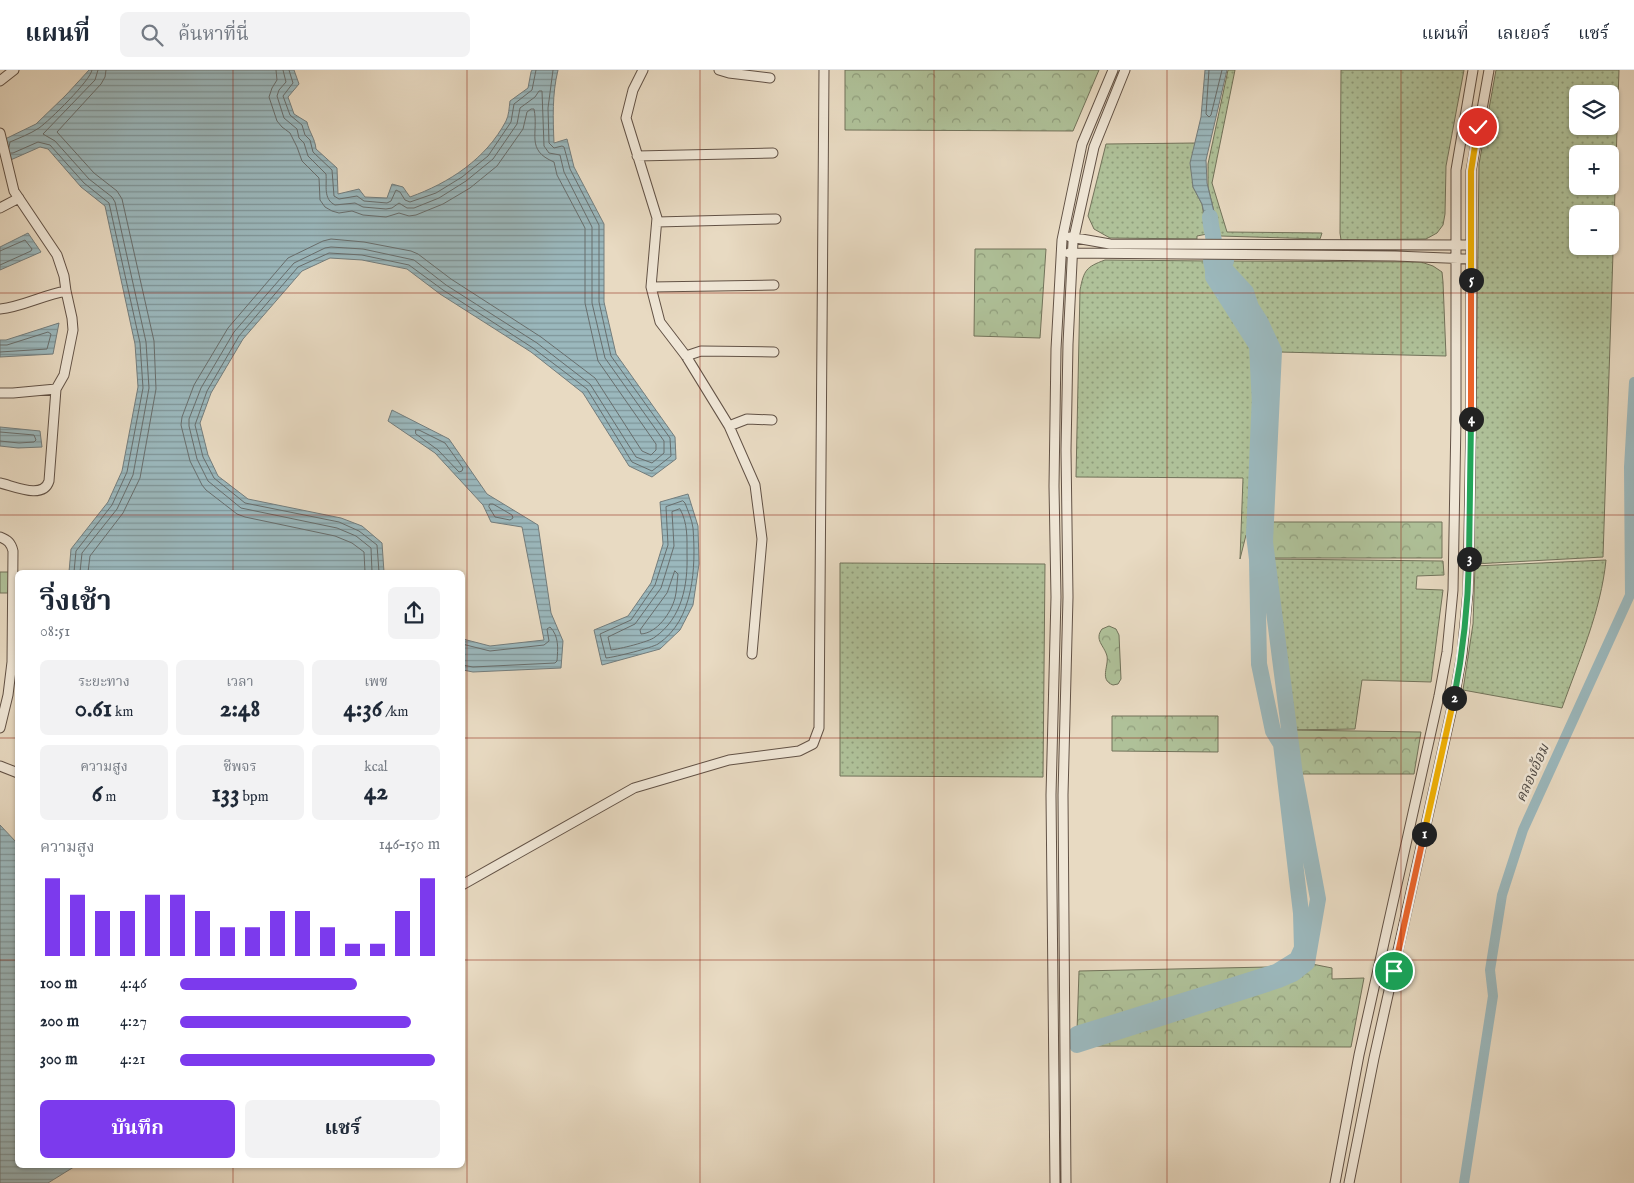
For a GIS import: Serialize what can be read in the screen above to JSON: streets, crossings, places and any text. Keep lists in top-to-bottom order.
{
  "water": ["คลองอ้อม"],
  "page": {
    "header": "แผนที่",
    "search": "ค้นหาที่นี่",
    "nav": ["แผนที่", "เลเยอร์", "แชร์"],
    "map_buttons": ["+", "−"],
    "pins": [
      "5",
      "4",
      "3",
      "2",
      "1"
    ],
    "heading": ["วิ่งเช้า", "08:51"],
    "stats": [
      ["ระยะทาง", "0.61 km"],
      ["เวลา", "2:48"],
      ["เพซ", "4:36 /km"],
      ["ความสูง", "6 m"],
      ["ชีพจร", "133 bpm"],
      ["kcal", "42"]
    ],
    "chart": ["ความสูง", "146–150 m"],
    "list": [
      {
        "name": "100 m",
        "note": "4:46"
      },
      {
        "name": "200 m",
        "note": "4:27"
      },
      {
        "name": "300 m",
        "note": "4:21"
      }
    ],
    "buttons": ["บันทึก", "แชร์"]
  }
}
